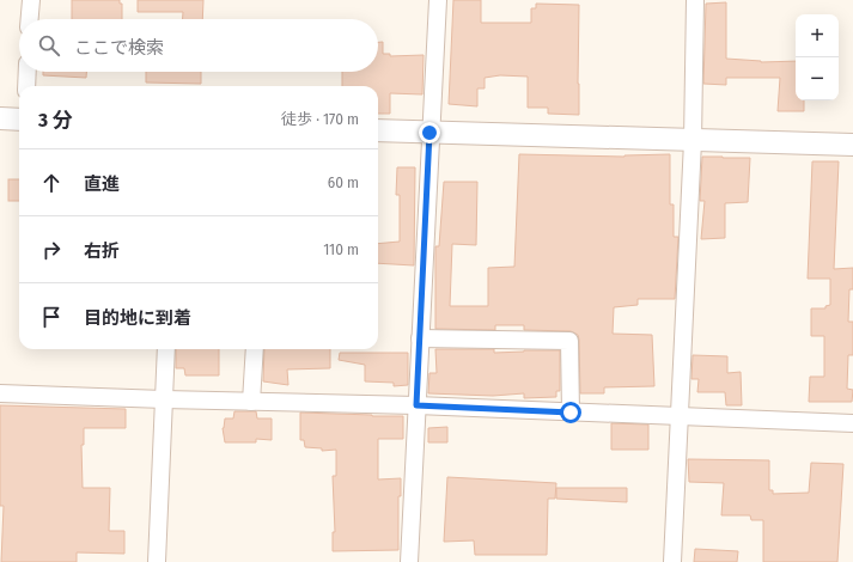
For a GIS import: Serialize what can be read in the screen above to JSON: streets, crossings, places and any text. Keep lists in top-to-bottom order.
{
  "page": {
    "map_buttons": ["+", "−"],
    "search": "ここで検索",
    "heading": ["3 分", "徒歩 · 170 m"],
    "list": [
      ["直進", "60 m"],
      ["右折", "110 m"],
      "目的地に到着"
    ]
  }
}
